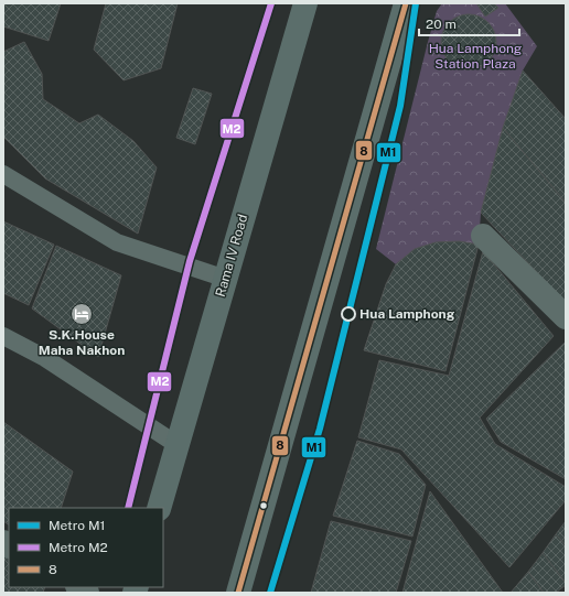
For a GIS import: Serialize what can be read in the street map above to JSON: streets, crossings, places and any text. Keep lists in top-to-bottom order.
{
  "streets": {
    "main road": ["Rama IV Road"]
  },
  "parks": ["Hua Lamphong Station Plaza"],
  "places": {
    "hotel": ["S.K.House Maha Nakhon"],
    "other": ["Hua Lamphong"]
  },
  "lines": ["metro line M1", "metro line M2", "transit line 8"],
  "legend": ["Metro M1", "Metro M2", "8"],
  "scale_bar": "20 m"
}
